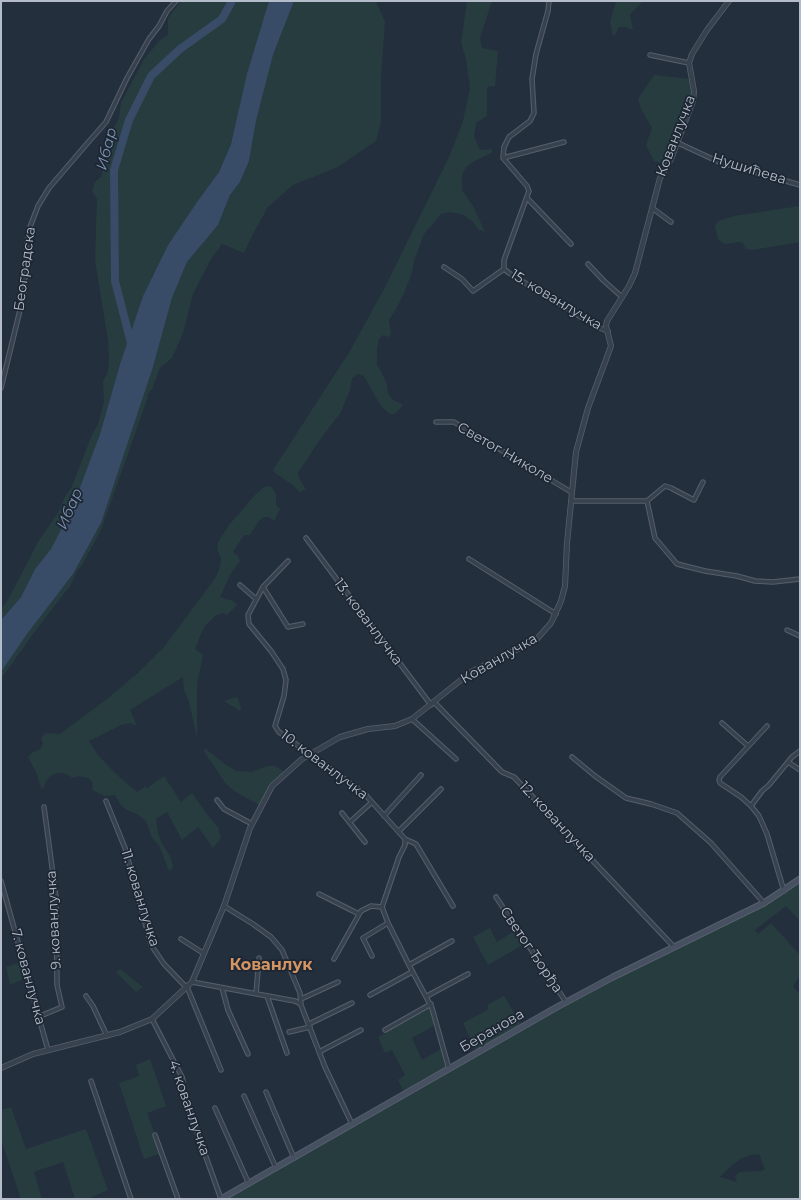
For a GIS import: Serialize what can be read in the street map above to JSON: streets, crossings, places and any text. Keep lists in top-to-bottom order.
{
  "streets": {
    "main road": ["Беранова"],
    "street": [
      "Кованлучка",
      "Нушићева",
      "Београдска",
      "15. кованлучка",
      "Светог Николе",
      "13. кованлучка",
      "10. кованлучка",
      "12. кованлучка",
      "11. кованлучка",
      "9. кованлучка",
      "Светог Ђорђа",
      "7. кованлучка",
      "4. кованлучка"
    ]
  },
  "crossings": [
    ["Кованлучка", "Нушићева"],
    ["Кованлучка", "15. кованлучка"],
    ["Кованлучка", "Светог Николе"],
    ["Кованлучка", "13. кованлучка"],
    ["Кованлучка", "10. кованлучка"],
    ["Кованлучка", "12. кованлучка"],
    ["Кованлучка", "11. кованлучка"],
    ["Кованлучка", "7. кованлучка"],
    ["Кованлучка", "4. кованлучка"],
    ["13. кованлучка", "12. кованлучка"],
    ["12. кованлучка", "Беранова"],
    ["9. кованлучка", "7. кованлучка"],
    ["Светог Ђорђа", "Беранова"],
    ["Беранова", "4. кованлучка"]
  ],
  "districts": ["Кованлук"],
  "water": ["Ибар"]
}
